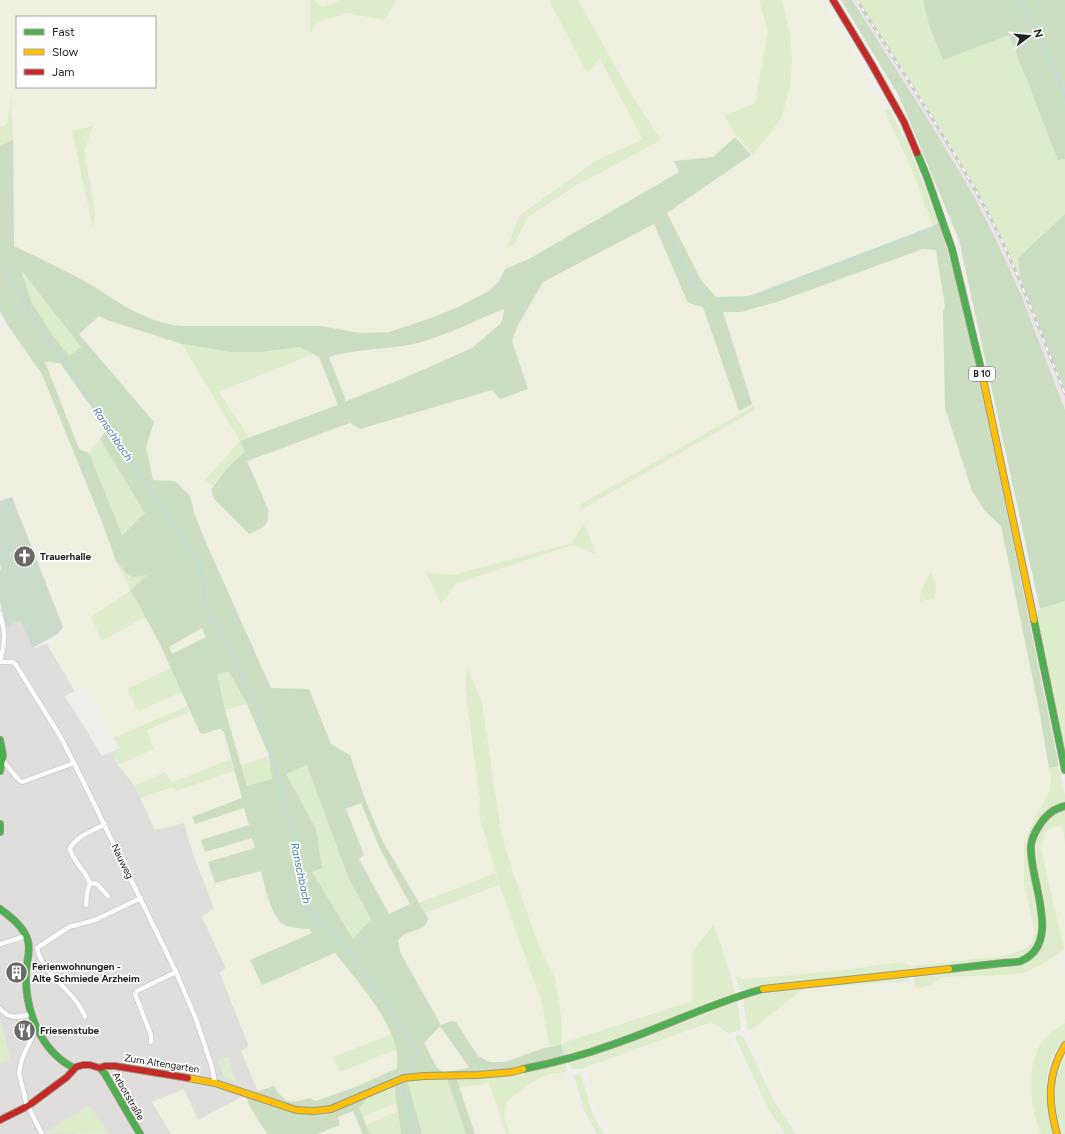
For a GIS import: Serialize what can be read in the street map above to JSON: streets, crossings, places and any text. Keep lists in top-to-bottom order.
{
  "streets": {
    "main road": ["B 10", "Zum Altengarten", "Arbotstraße"],
    "street": ["Nauweg"]
  },
  "crossings": [
    ["Nauweg", "Zum Altengarten"],
    ["Zum Altengarten", "Arbotstraße"]
  ],
  "water": ["Ranschbach"],
  "places": {
    "church": ["Trauerhalle"],
    "building": ["Ferienwohnungen - Alte Schmiede Arzheim"],
    "restaurant": ["Friesenstube"]
  },
  "legend": ["Fast", "Slow", "Jam"],
  "north": "right"
}
